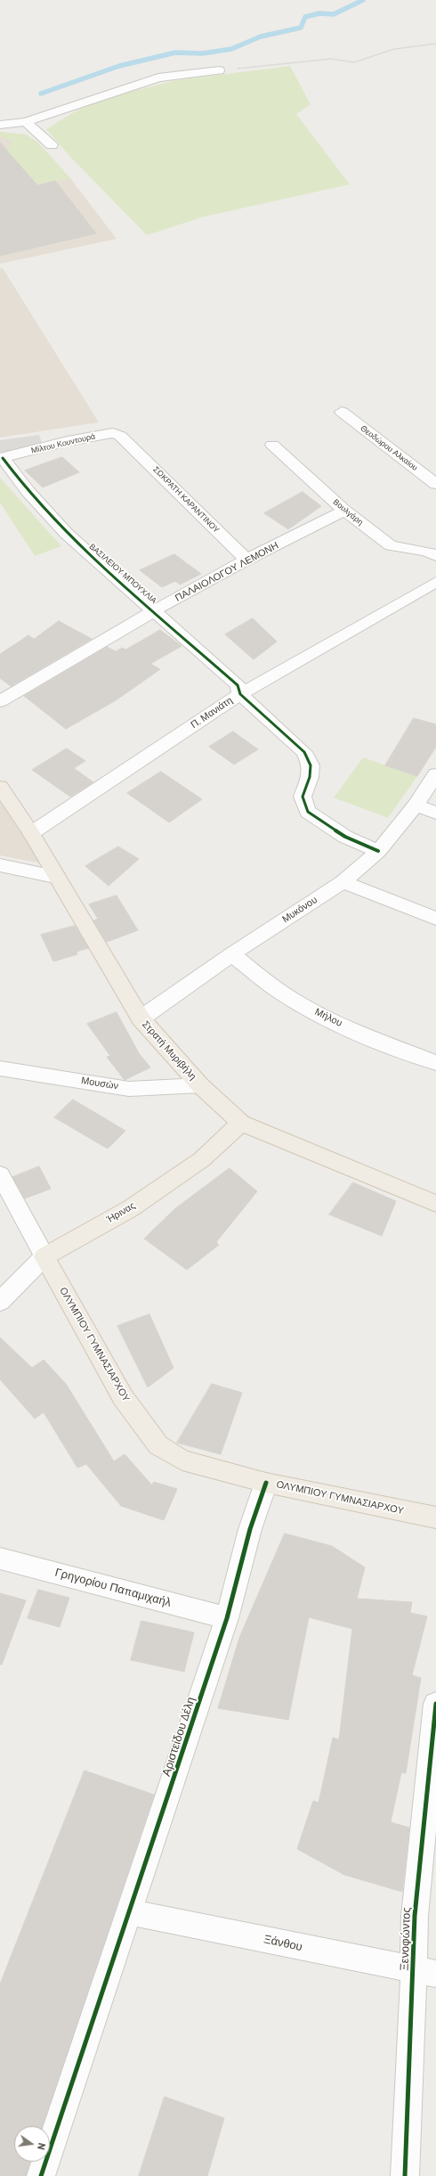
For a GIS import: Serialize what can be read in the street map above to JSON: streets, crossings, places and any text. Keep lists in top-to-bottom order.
{
  "streets": {
    "main road": ["Στρατή Μυριβήλη", "Ήρινας", "ΟΛΥΜΠΙΟΥ ΓΥΜΝΑΣΙΑΡΧΟΥ"],
    "street": [
      "Μίλτου Κουντουρά",
      "Θεοδώρου Αλκαίου",
      "ΣΩΚΡΑΤΗ ΚΑΡΑΝΤΙΝΟΥ",
      "Βουλγάρη",
      "ΠΑΛΑΙΟΛΟΓΟΥ ΛΕΜΟΝΗ",
      "ΒΑΣΙΛΕΙΟΥ ΜΠΟΥΧΛΙΑ",
      "Π. Μανιάτη",
      "Μυκόνου",
      "Μήλου",
      "Μουσών",
      "Γρηγορίου Παπαμιχαήλ",
      "Αριστείδου Δέλη",
      "Ξενοφώντος",
      "Ξάνθου"
    ]
  },
  "crossings": [
    ["Μίλτου Κουντουρά", "ΣΩΚΡΑΤΗ ΚΑΡΑΝΤΙΝΟΥ"],
    ["Μίλτου Κουντουρά", "ΒΑΣΙΛΕΙΟΥ ΜΠΟΥΧΛΙΑ"],
    ["ΣΩΚΡΑΤΗ ΚΑΡΑΝΤΙΝΟΥ", "ΠΑΛΑΙΟΛΟΓΟΥ ΛΕΜΟΝΗ"],
    ["Βουλγάρη", "ΠΑΛΑΙΟΛΟΓΟΥ ΛΕΜΟΝΗ"],
    ["ΠΑΛΑΙΟΛΟΓΟΥ ΛΕΜΟΝΗ", "ΒΑΣΙΛΕΙΟΥ ΜΠΟΥΧΛΙΑ"],
    ["ΒΑΣΙΛΕΙΟΥ ΜΠΟΥΧΛΙΑ", "Π. Μανιάτη"],
    ["ΒΑΣΙΛΕΙΟΥ ΜΠΟΥΧΛΙΑ", "Μυκόνου"],
    ["Π. Μανιάτη", "Στρατή Μυριβήλη"],
    ["Μυκόνου", "Μήλου"],
    ["Μυκόνου", "Στρατή Μυριβήλη"],
    ["Στρατή Μυριβήλη", "Μουσών"],
    ["Στρατή Μυριβήλη", "Ήρινας"],
    ["Ήρινας", "ΟΛΥΜΠΙΟΥ ΓΥΜΝΑΣΙΑΡΧΟΥ"],
    ["ΟΛΥΜΠΙΟΥ ΓΥΜΝΑΣΙΑΡΧΟΥ", "Αριστείδου Δέλη"],
    ["Γρηγορίου Παπαμιχαήλ", "Αριστείδου Δέλη"],
    ["Αριστείδου Δέλη", "Ξάνθου"],
    ["Ξενοφώντος", "Ξάνθου"]
  ],
  "north": "right"
}
